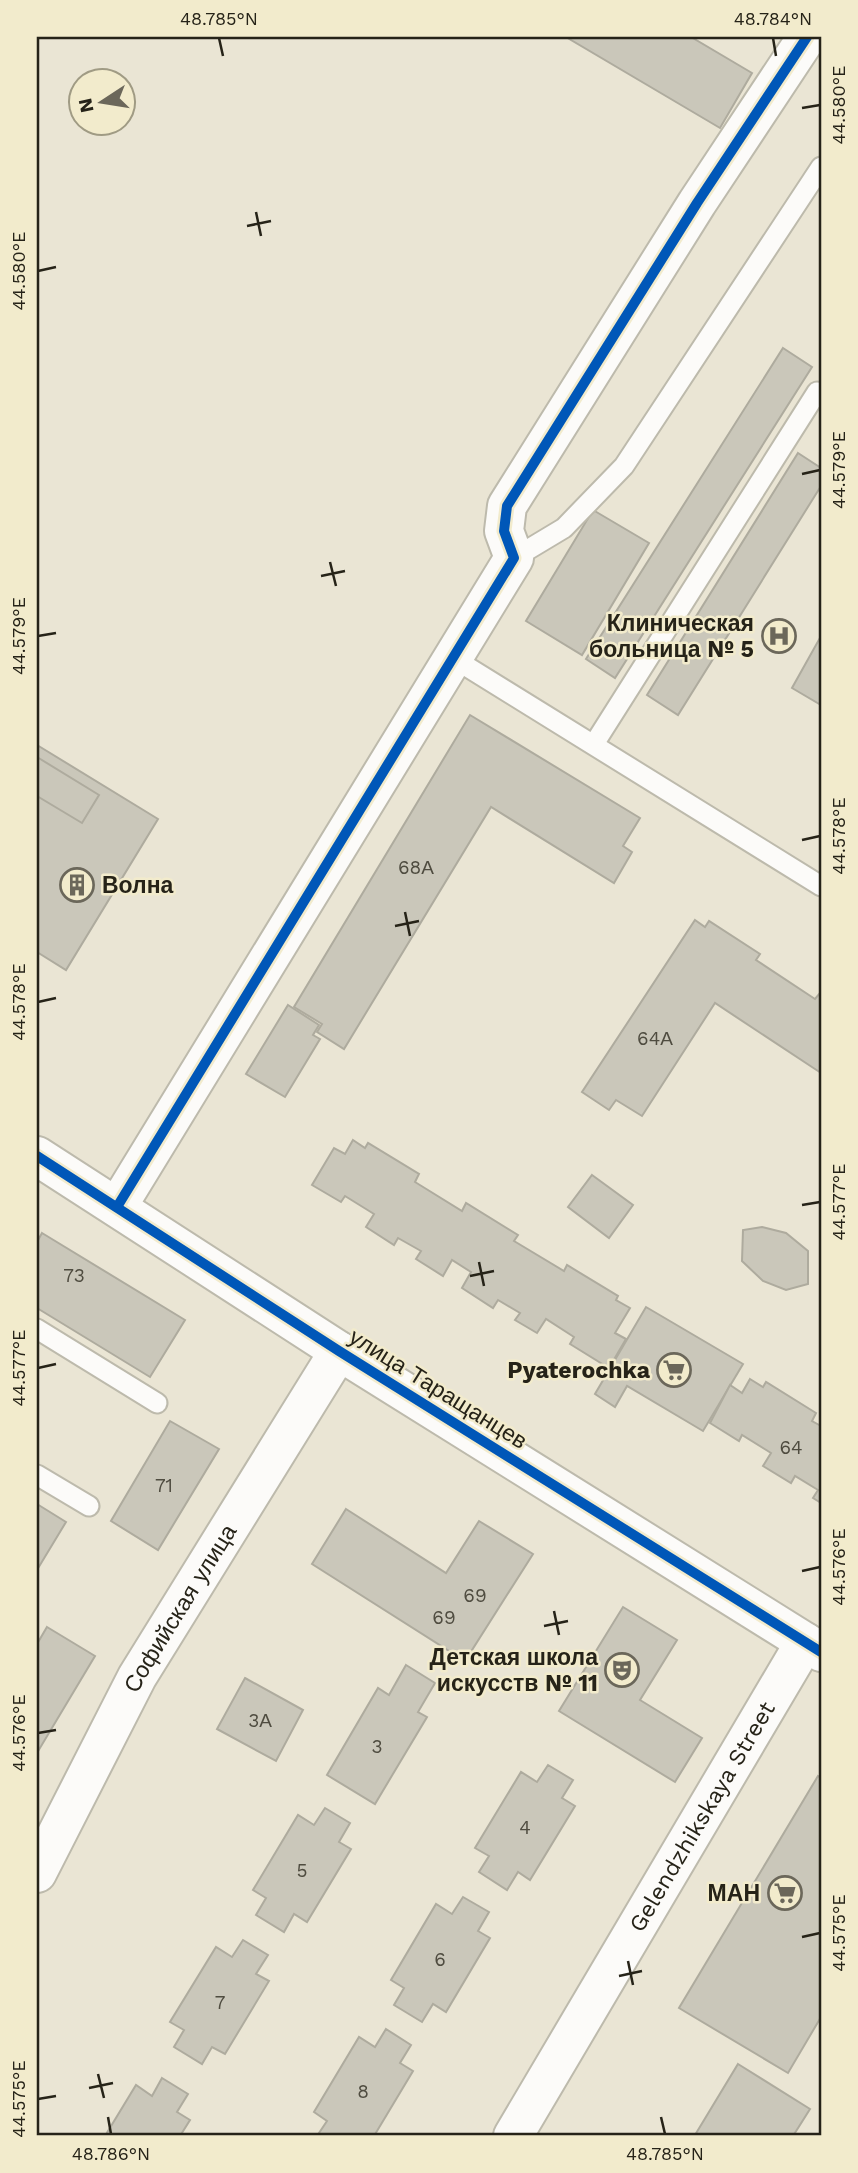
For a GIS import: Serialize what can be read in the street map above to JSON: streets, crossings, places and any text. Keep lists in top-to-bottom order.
{
  "streets": {
    "street": ["улица Таращанцев", "Софийская улица", "Gelendzhikskaya Street"]
  },
  "crossings": [
    ["улица Таращанцев", "Софийская улица"],
    ["улица Таращанцев", "Gelendzhikskaya Street"]
  ],
  "places": {
    "hospital": ["Клиническая больница № 5"],
    "building": ["Волна"],
    "supermarket": ["Pyaterochka", "МАН"],
    "theatre": ["Детская школа искусств № 11"]
  },
  "house_numbers": [
    "68А",
    "64А",
    "73",
    "64",
    "71",
    "69",
    "69",
    "3А",
    "3",
    "4",
    "5",
    "6",
    "7",
    "8"
  ],
  "north": "left",
  "coordinates": [
    "48.785°N",
    "48.784°N",
    "44.580°E",
    "44.579°E",
    "44.578°E",
    "44.577°E",
    "44.576°E",
    "44.575°E",
    "48.786°N"
  ]
}
